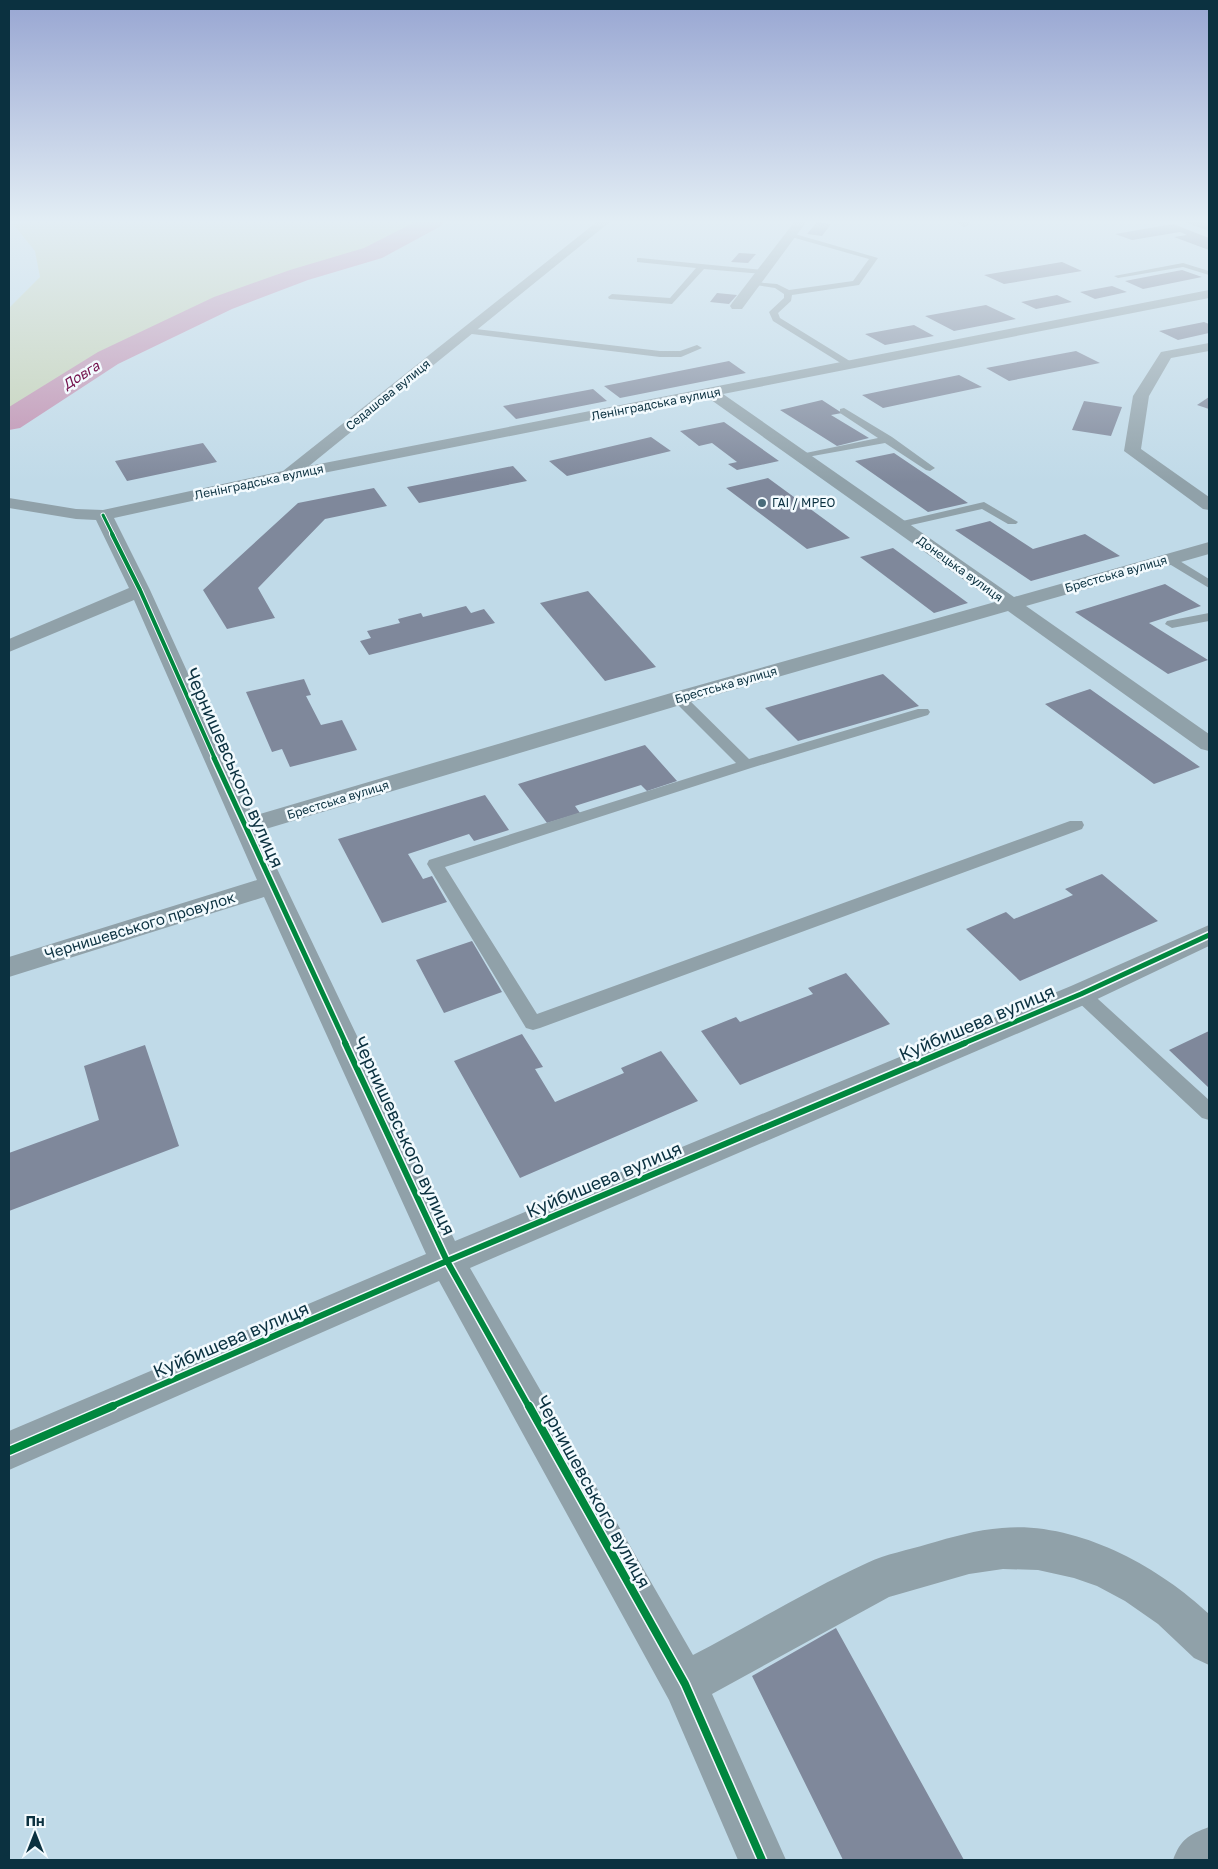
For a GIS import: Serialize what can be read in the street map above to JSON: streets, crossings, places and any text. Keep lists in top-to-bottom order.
{
  "streets": {
    "street": [
      "Седашова вулиця",
      "Ленінградська вулиця",
      "Донецька вулиця",
      "Брестська вулиця",
      "Чернишевського вулиця",
      "Чернишевського провулок",
      "Куйбишева вулиця"
    ]
  },
  "crossings": [
    ["Седашова вулиця", "Ленінградська вулиця"],
    ["Ленінградська вулиця", "Донецька вулиця"],
    ["Ленінградська вулиця", "Чернишевського вулиця"],
    ["Донецька вулиця", "Брестська вулиця"],
    ["Брестська вулиця", "Чернишевського вулиця"],
    ["Чернишевського вулиця", "Чернишевського провулок"],
    ["Чернишевського вулиця", "Куйбишева вулиця"]
  ],
  "water": ["Довга"],
  "places": ["ГАІ / МРЕО"],
  "north": "top"
}
